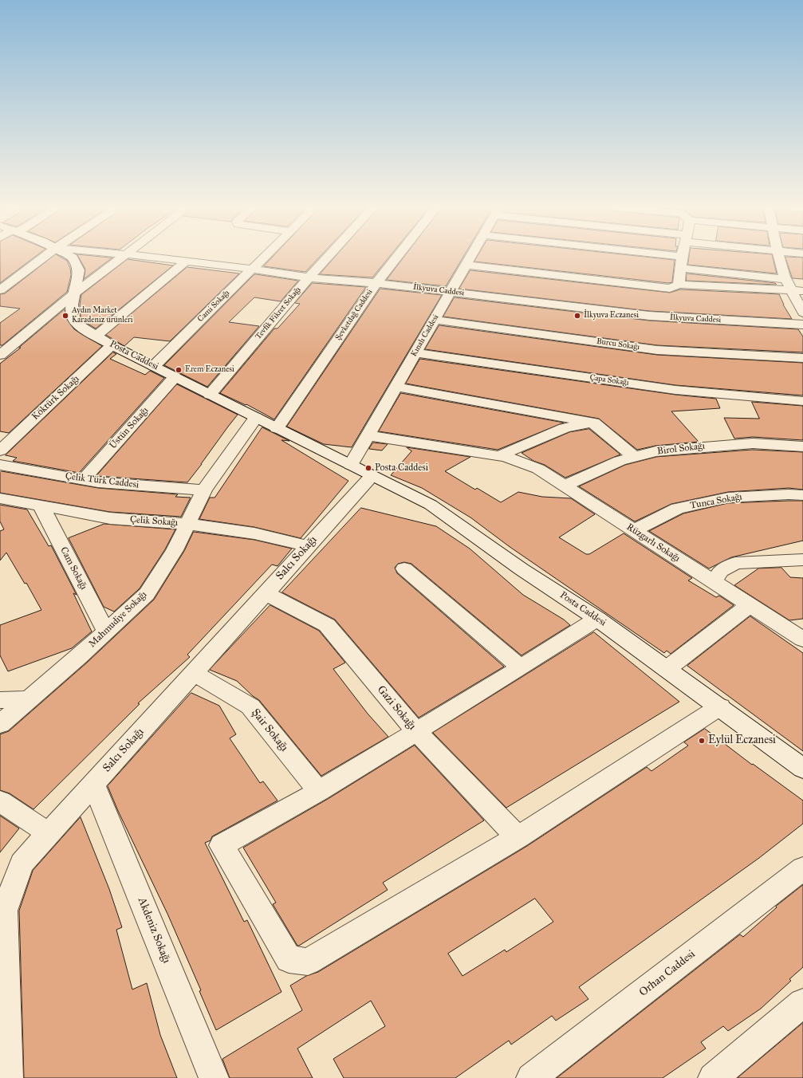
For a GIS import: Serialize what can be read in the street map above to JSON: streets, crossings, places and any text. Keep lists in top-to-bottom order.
{
  "streets": {
    "street": [
      "İlkyuva Caddesi",
      "Cami Sokağı",
      "Tevfik Fikret Sokağı",
      "Şevketdağ Caddesi",
      "Kınalı Caddesi",
      "Burcu Sokağı",
      "Posta Caddesi",
      "Çapa Sokağı",
      "Köktürk Sokağı",
      "Üstün Sokağı",
      "Birol Sokağı",
      "Çelik Türk Caddesi",
      "Tunca Sokağı",
      "Çelik Sokağı",
      "Rüzgarlı Sokağı",
      "Salcı Sokağı",
      "Cam Sokağı",
      "Mahmudiye Sokağı",
      "Gazi Sokağı",
      "Şair Sokağı",
      "Akdeniz Sokağı",
      "Orhan Caddesi"
    ]
  },
  "crossings": [
    ["İlkyuva Caddesi", "Cami Sokağı"],
    ["İlkyuva Caddesi", "Tevfik Fikret Sokağı"],
    ["İlkyuva Caddesi", "Şevketdağ Caddesi"],
    ["İlkyuva Caddesi", "Kınalı Caddesi"],
    ["Cami Sokağı", "Posta Caddesi"],
    ["Tevfik Fikret Sokağı", "Posta Caddesi"],
    ["Şevketdağ Caddesi", "Posta Caddesi"],
    ["Kınalı Caddesi", "Burcu Sokağı"],
    ["Kınalı Caddesi", "Posta Caddesi"],
    ["Kınalı Caddesi", "Çapa Sokağı"],
    ["Kınalı Caddesi", "Rüzgarlı Sokağı"],
    ["Posta Caddesi", "Köktürk Sokağı"],
    ["Posta Caddesi", "Üstün Sokağı"],
    ["Posta Caddesi", "Salcı Sokağı"],
    ["Posta Caddesi", "Mahmudiye Sokağı"],
    ["Üstün Sokağı", "Çelik Türk Caddesi"],
    ["Birol Sokağı", "Rüzgarlı Sokağı"],
    ["Çelik Türk Caddesi", "Mahmudiye Sokağı"],
    ["Tunca Sokağı", "Rüzgarlı Sokağı"],
    ["Çelik Sokağı", "Salcı Sokağı"],
    ["Çelik Sokağı", "Cam Sokağı"],
    ["Çelik Sokağı", "Mahmudiye Sokağı"],
    ["Salcı Sokağı", "Gazi Sokağı"],
    ["Salcı Sokağı", "Şair Sokağı"],
    ["Salcı Sokağı", "Akdeniz Sokağı"],
    ["Cam Sokağı", "Mahmudiye Sokağı"]
  ],
  "places": [
    "Aydın Market Karadeniz ürünleri",
    "İlkyuva Eczanesi",
    "Erem Eczanesi",
    "Posta Caddesi",
    "Eylül Eczanesi"
  ]
}
